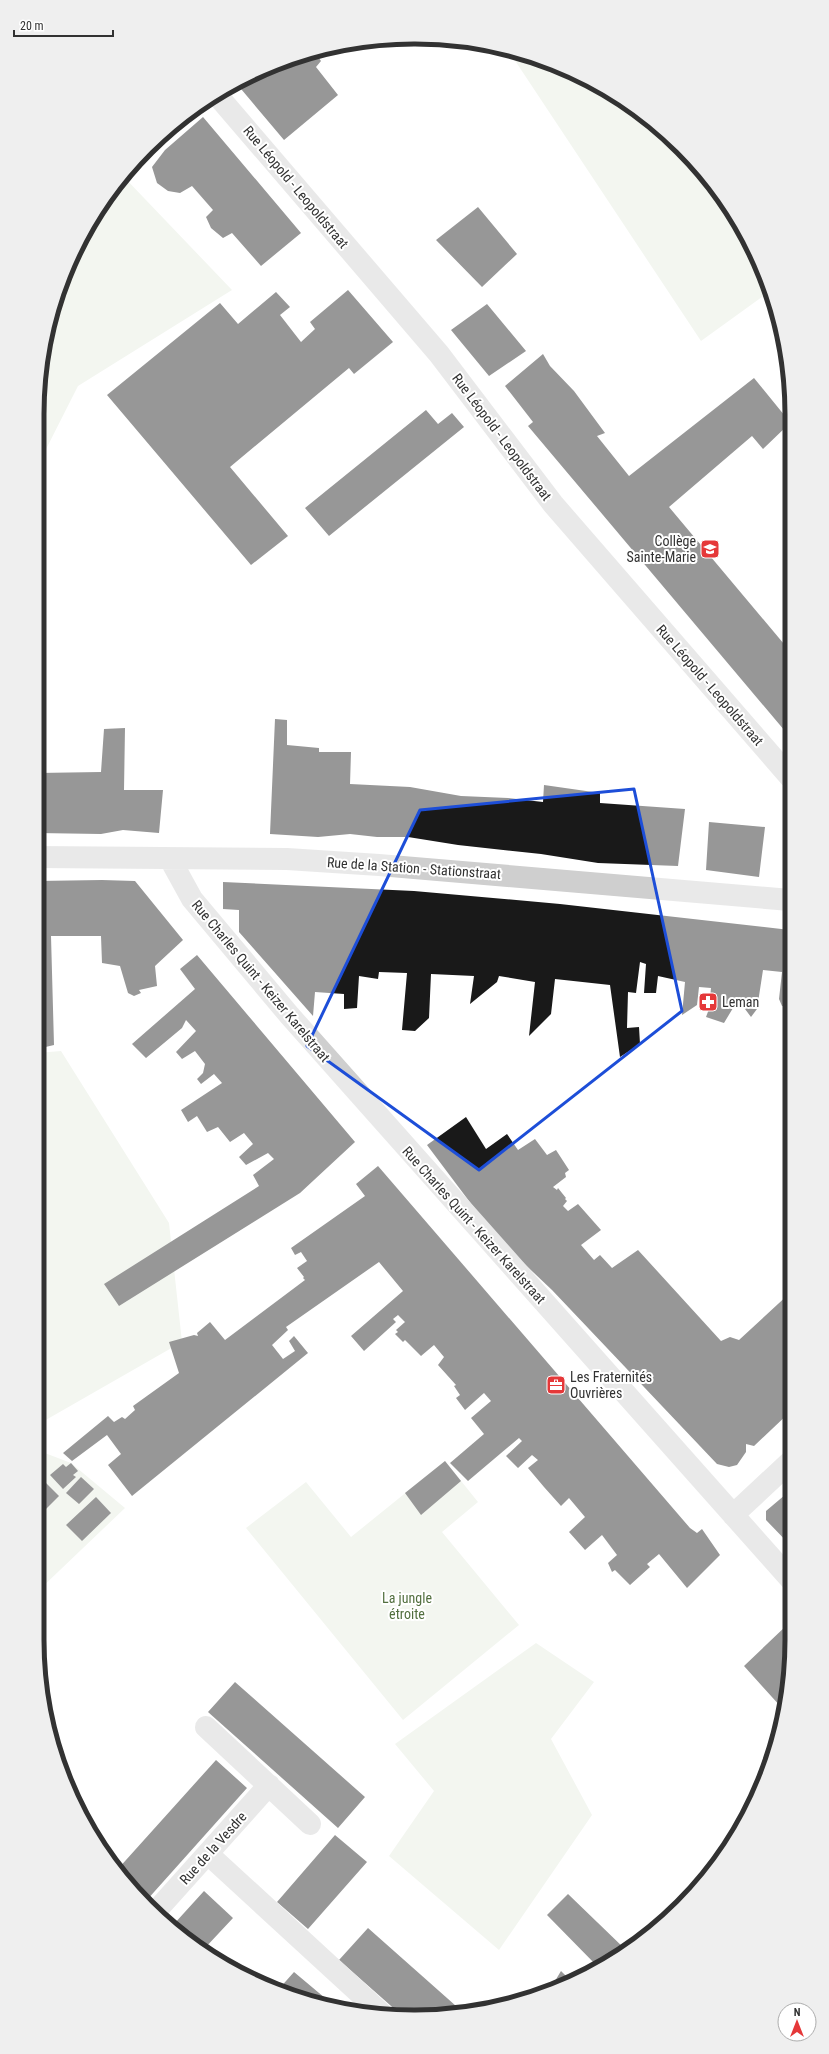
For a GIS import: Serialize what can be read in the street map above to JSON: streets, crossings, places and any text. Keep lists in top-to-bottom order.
{
  "streets": {
    "street": [
      "Rue Léopold - Leopoldstraat",
      "Rue de la Station - Stationstraat",
      "Rue Charles Quint - Keizer Karelstraat",
      "Rue de la Vesdre"
    ]
  },
  "crossings": [
    ["Rue de la Station - Stationstraat", "Rue Charles Quint - Keizer Karelstraat"]
  ],
  "parks": ["La jungle étroite"],
  "places": {
    "school or university": ["Collège Sainte-Marie"],
    "pharmacy": ["Leman"],
    "office": ["Les Fraternités Ouvrières"]
  },
  "scale_bar": "20 m",
  "north": "top"
}
